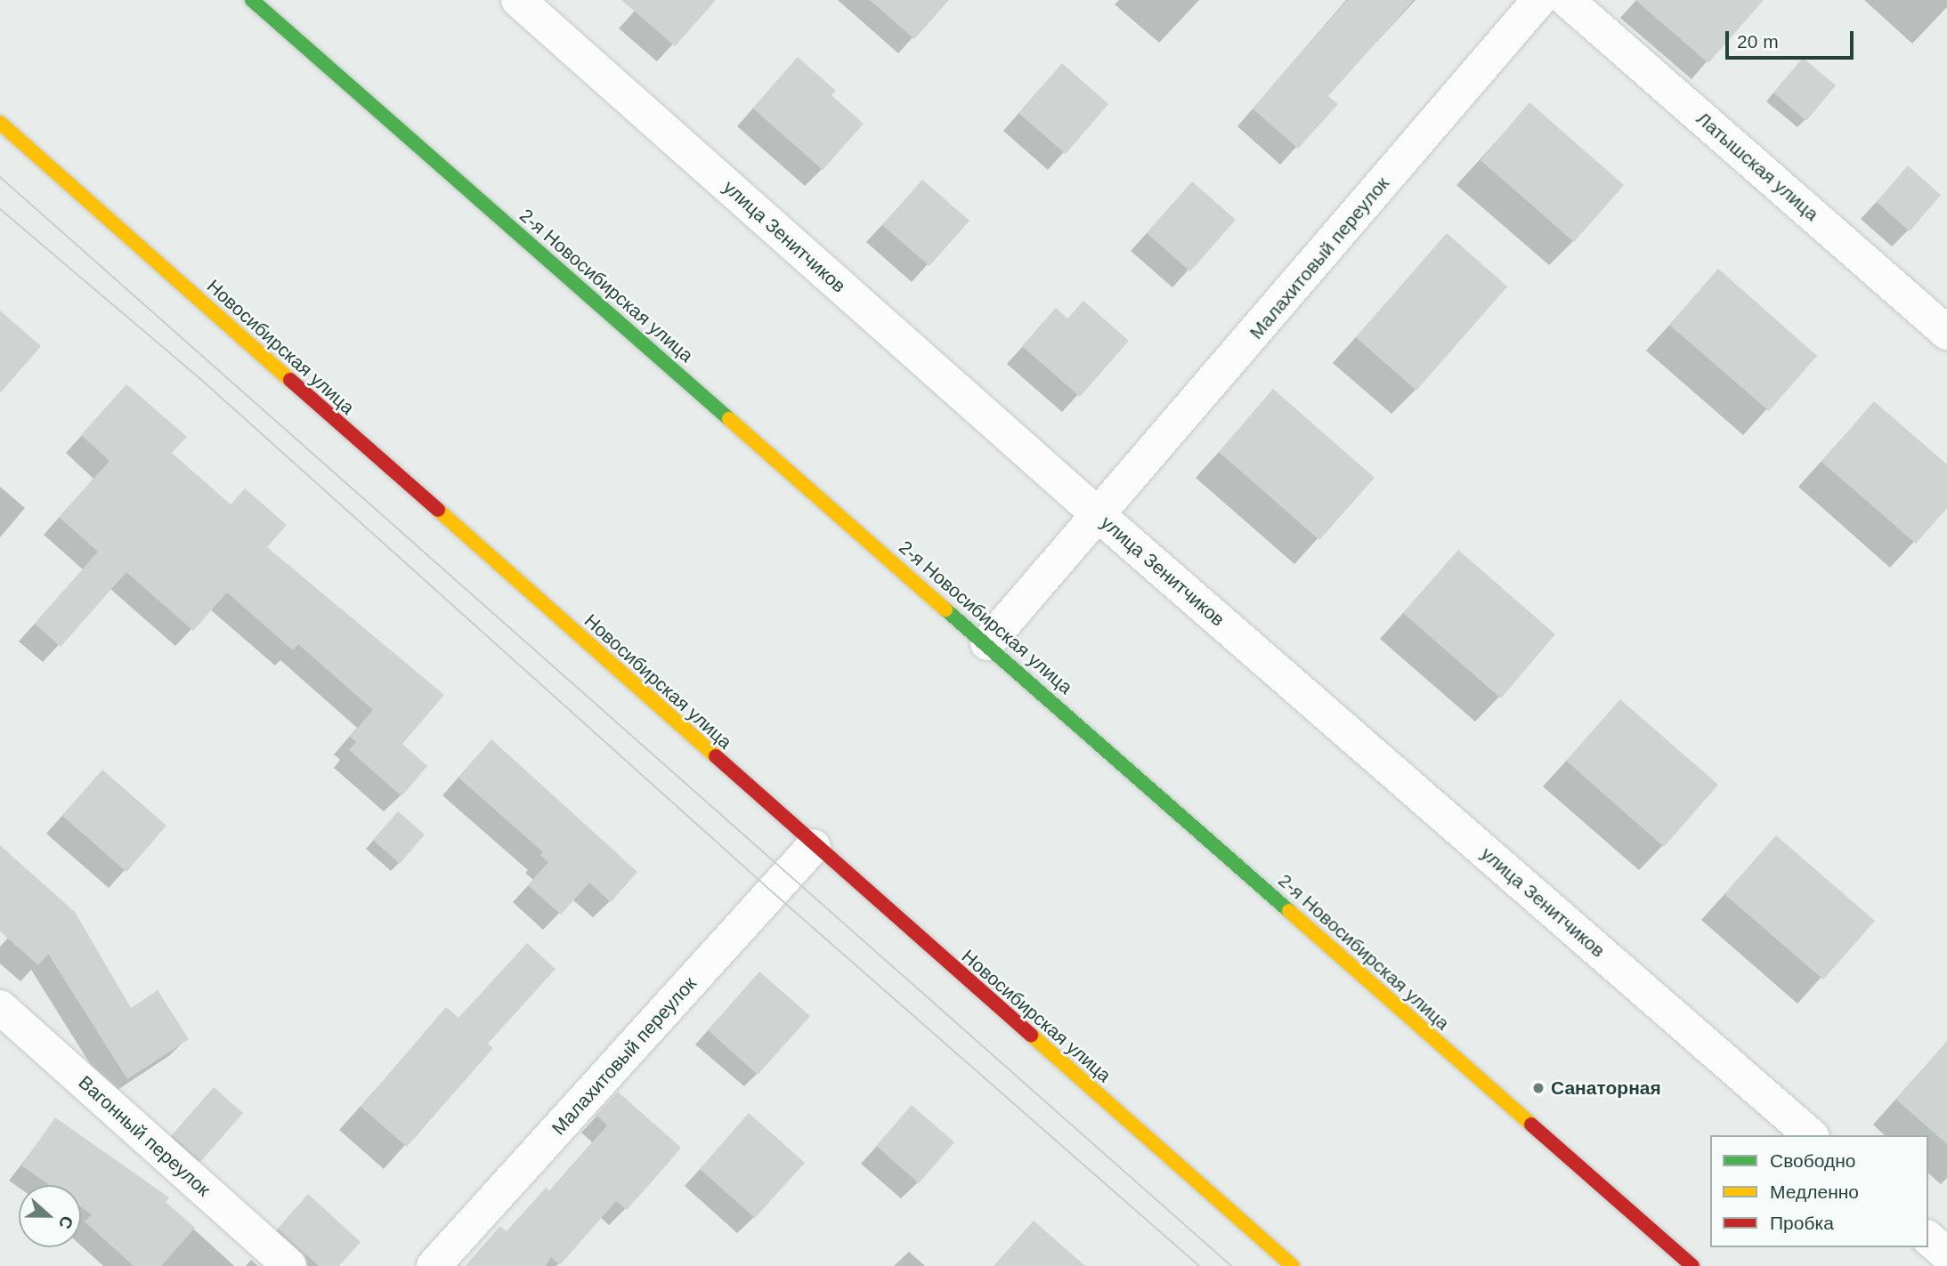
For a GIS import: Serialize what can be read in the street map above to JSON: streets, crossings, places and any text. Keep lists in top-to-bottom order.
{
  "streets": {
    "main road": ["2-я Новосибирская улица", "Новосибирская улица"],
    "street": [
      "Латышская улица",
      "улица Зенитчиков",
      "Малахитовый переулок",
      "Вагонный переулок"
    ]
  },
  "crossings": [
    ["улица Зенитчиков", "Малахитовый переулок"],
    ["Малахитовый переулок", "2-я Новосибирская улица"],
    ["Малахитовый переулок", "Новосибирская улица"]
  ],
  "places": ["Санаторная"],
  "legend": ["Свободно", "Медленно", "Пробка"],
  "scale_bar": "20 m",
  "north": "right"
}
